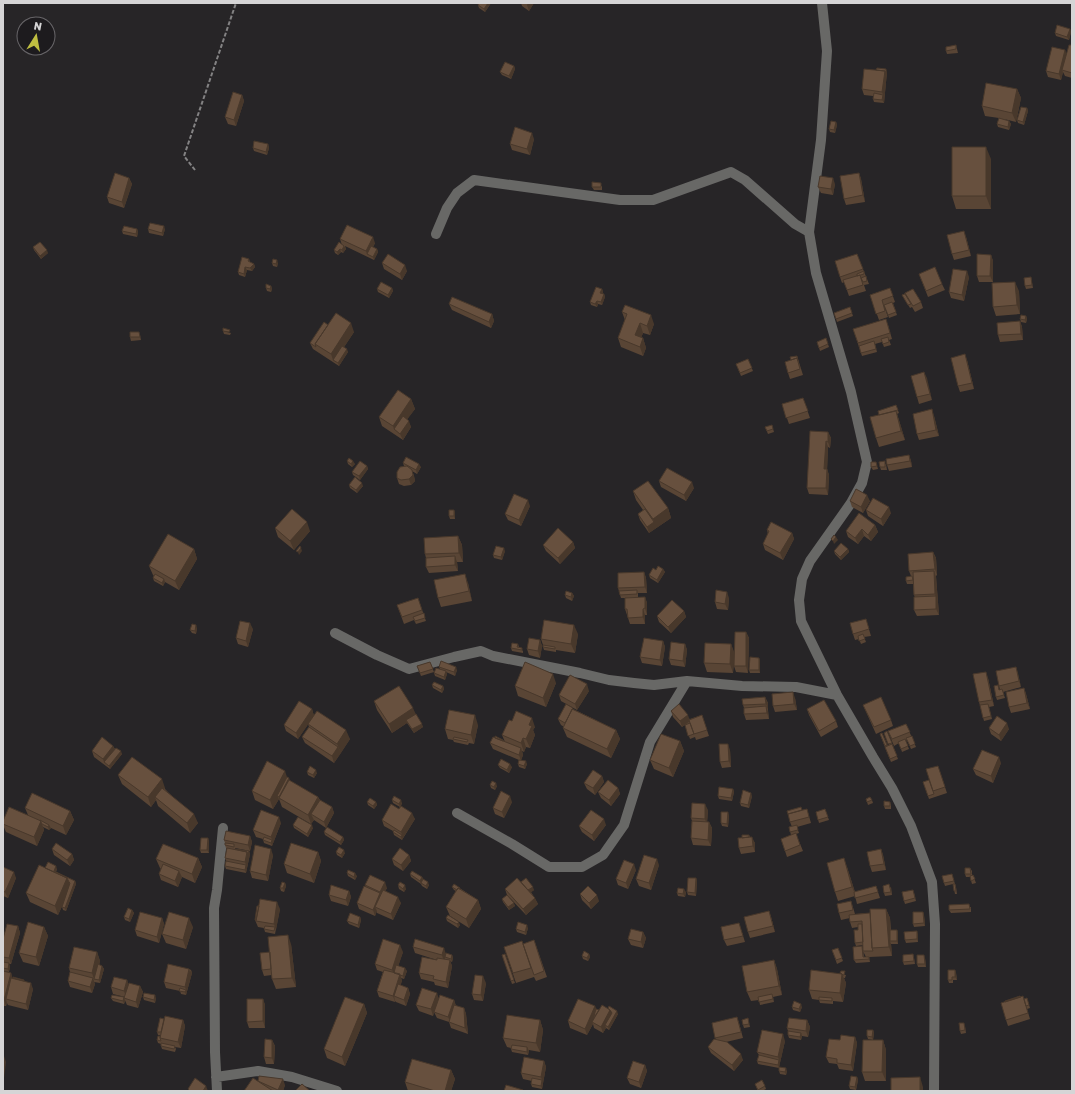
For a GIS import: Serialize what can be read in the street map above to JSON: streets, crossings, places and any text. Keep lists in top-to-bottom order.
{
  "north": "top"
}
